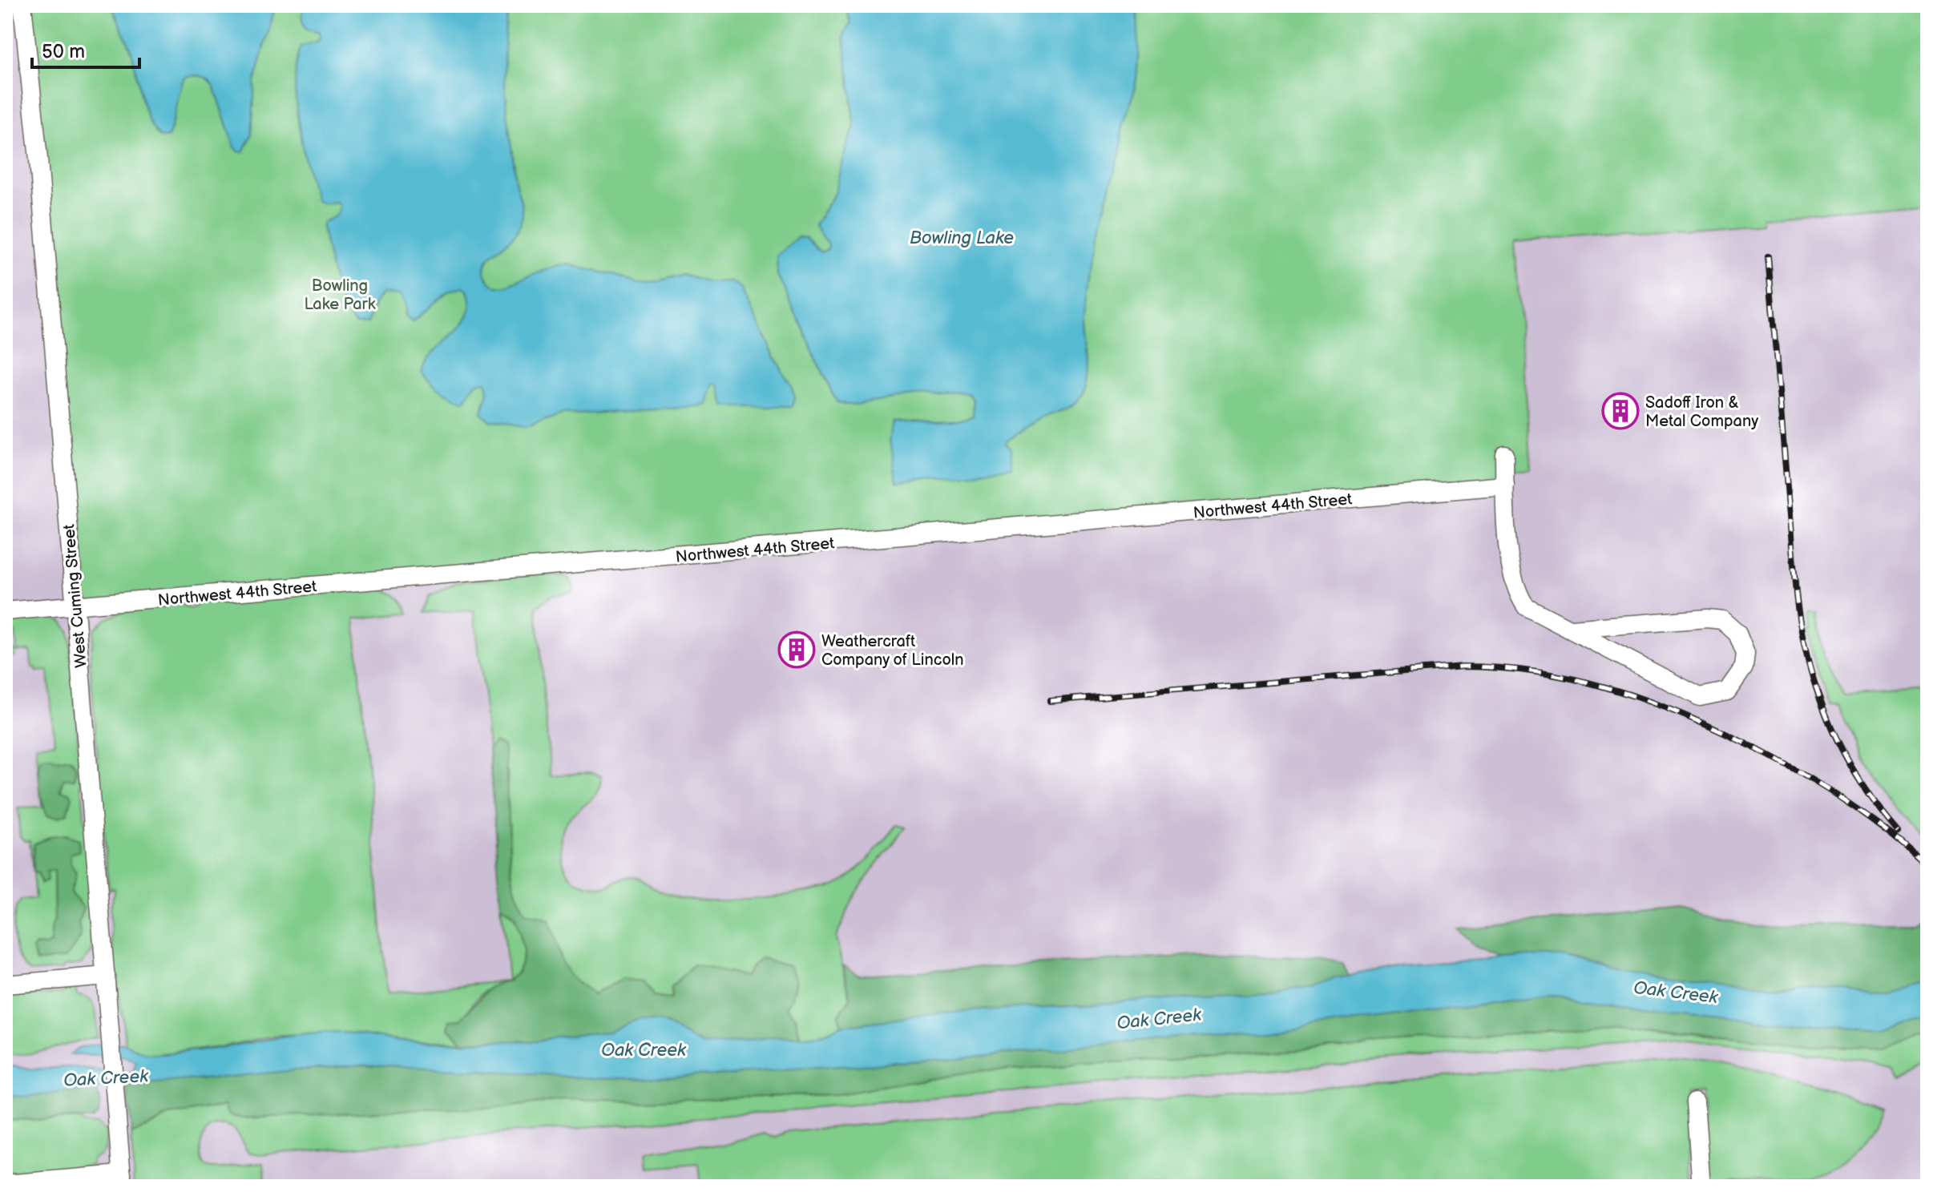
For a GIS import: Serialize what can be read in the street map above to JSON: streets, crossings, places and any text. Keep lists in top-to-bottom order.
{
  "streets": {
    "street": ["Northwest 44th Street", "West Cuming Street"]
  },
  "crossings": [
    ["Northwest 44th Street", "West Cuming Street"]
  ],
  "water": ["Bowling Lake", "Oak Creek"],
  "parks": ["Bowling Lake Park"],
  "places": {
    "building": ["Sadoff Iron & Metal Company", "Weathercraft Company of Lincoln"]
  },
  "scale_bar": "50 m"
}
